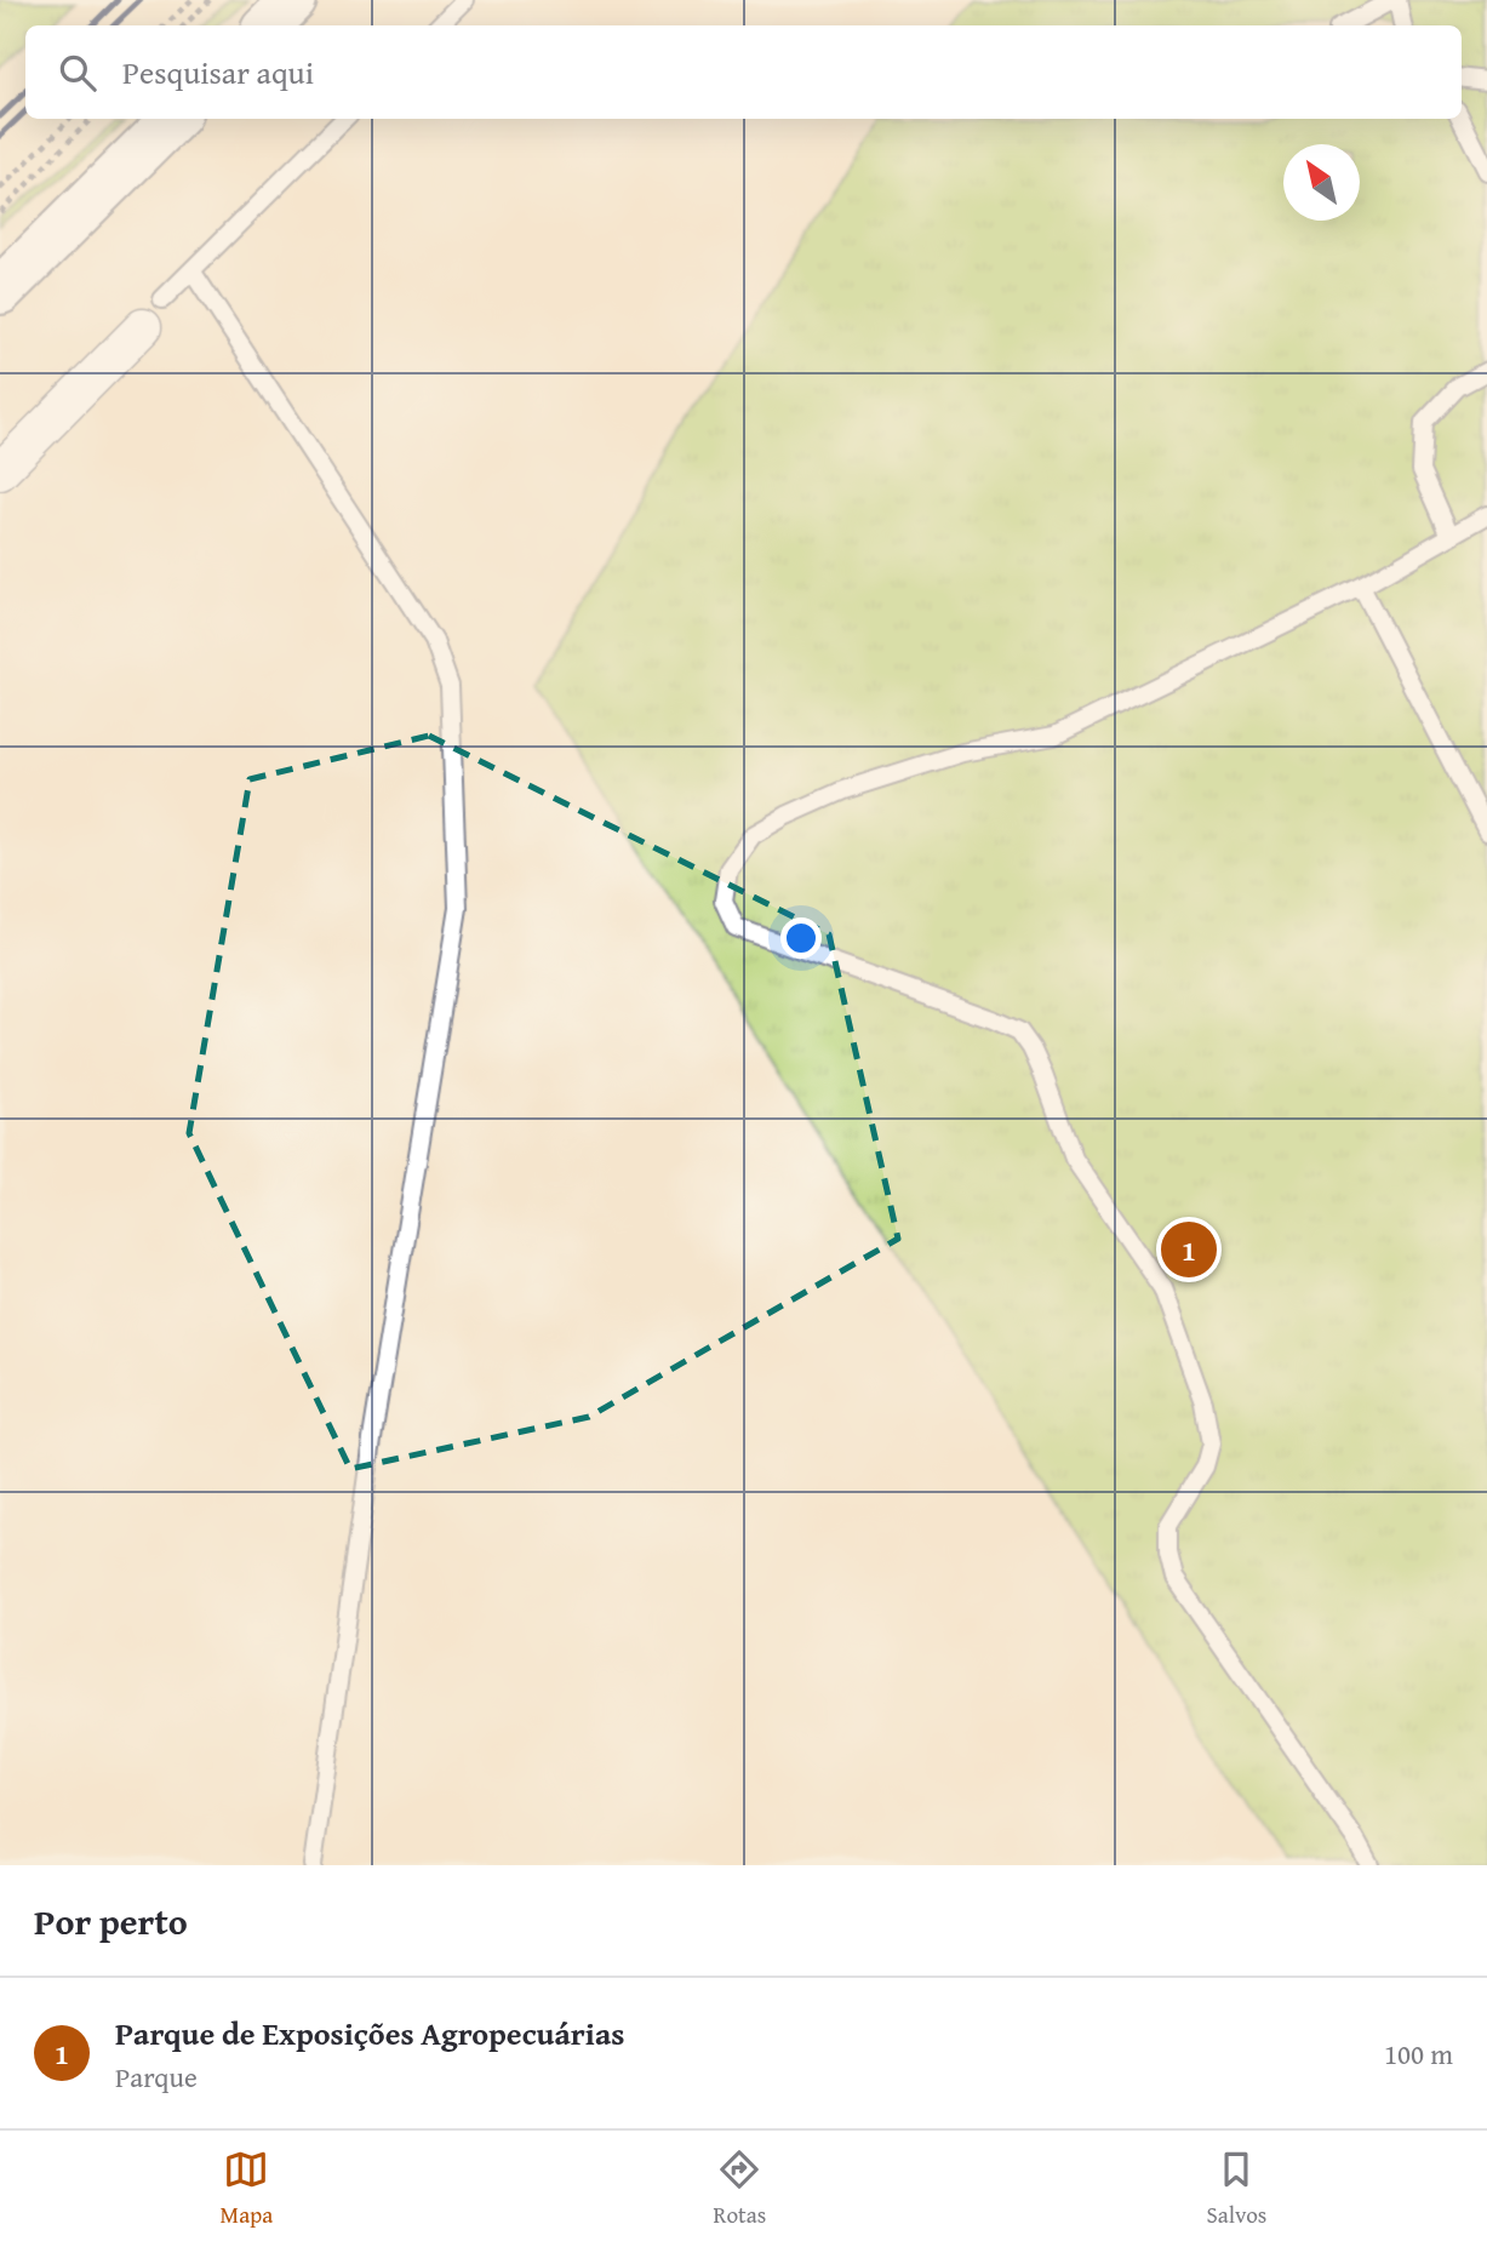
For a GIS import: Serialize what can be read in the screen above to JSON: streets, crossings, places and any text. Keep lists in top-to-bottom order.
{
  "north": "top left",
  "page": {
    "search": "Pesquisar aqui",
    "pins": "1",
    "heading": "Por perto",
    "list": [
      {
        "mark": "1",
        "name": "Parque de Exposições Agropecuárias",
        "note": "Parque",
        "value": "100 m"
      }
    ],
    "nav": ["Mapa", "Rotas", "Salvos"]
  }
}
